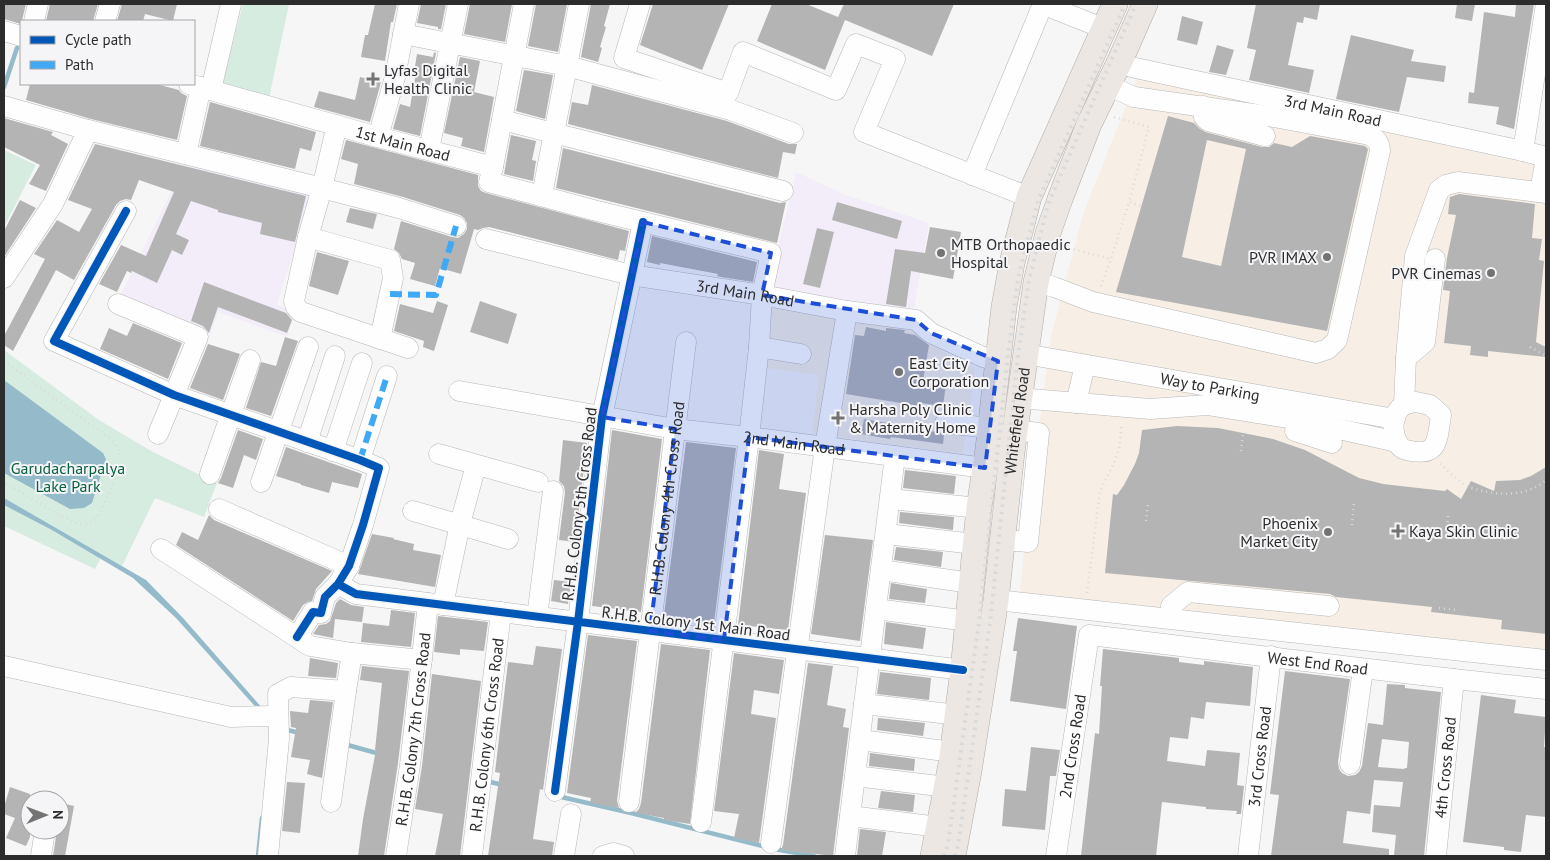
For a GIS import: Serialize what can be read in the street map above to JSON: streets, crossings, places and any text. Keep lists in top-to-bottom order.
{
  "streets": {
    "main road": ["Whitefield Road"],
    "street": [
      "3rd Main Road",
      "1st Main Road",
      "Way to Parking",
      "2nd Main Road",
      "R.H.B. Colony 4th Cross Road",
      "R.H.B. Colony 5th Cross Road",
      "R.H.B. Colony 1st Main Road",
      "West End Road",
      "R.H.B. Colony 7th Cross Road",
      "R.H.B. Colony 6th Cross Road",
      "2nd Cross Road",
      "3rd Cross Road",
      "4th Cross Road"
    ]
  },
  "crossings": [
    ["3rd Main Road", "Whitefield Road"],
    ["3rd Main Road", "R.H.B. Colony 5th Cross Road"],
    ["Way to Parking", "Whitefield Road"],
    ["Whitefield Road", "2nd Main Road"],
    ["Whitefield Road", "R.H.B. Colony 1st Main Road"],
    ["2nd Main Road", "R.H.B. Colony 4th Cross Road"],
    ["2nd Main Road", "R.H.B. Colony 5th Cross Road"],
    ["R.H.B. Colony 4th Cross Road", "R.H.B. Colony 1st Main Road"],
    ["R.H.B. Colony 5th Cross Road", "R.H.B. Colony 1st Main Road"],
    ["R.H.B. Colony 1st Main Road", "R.H.B. Colony 7th Cross Road"],
    ["R.H.B. Colony 1st Main Road", "R.H.B. Colony 6th Cross Road"],
    ["West End Road", "2nd Cross Road"],
    ["West End Road", "3rd Cross Road"],
    ["West End Road", "4th Cross Road"]
  ],
  "parks": ["Garudacharpalya Lake Park"],
  "places": {
    "health": ["Lyfas Digital Health Clinic", "Harsha Poly Clinic & Maternity Home", "Kaya Skin Clinic"],
    "other": [
      "MTB Orthopaedic Hospital",
      "PVR IMAX",
      "PVR Cinemas",
      "East City Corporation",
      "Phoenix Market City"
    ]
  },
  "legend": ["Cycle path", "Path"],
  "north": "right"
}
